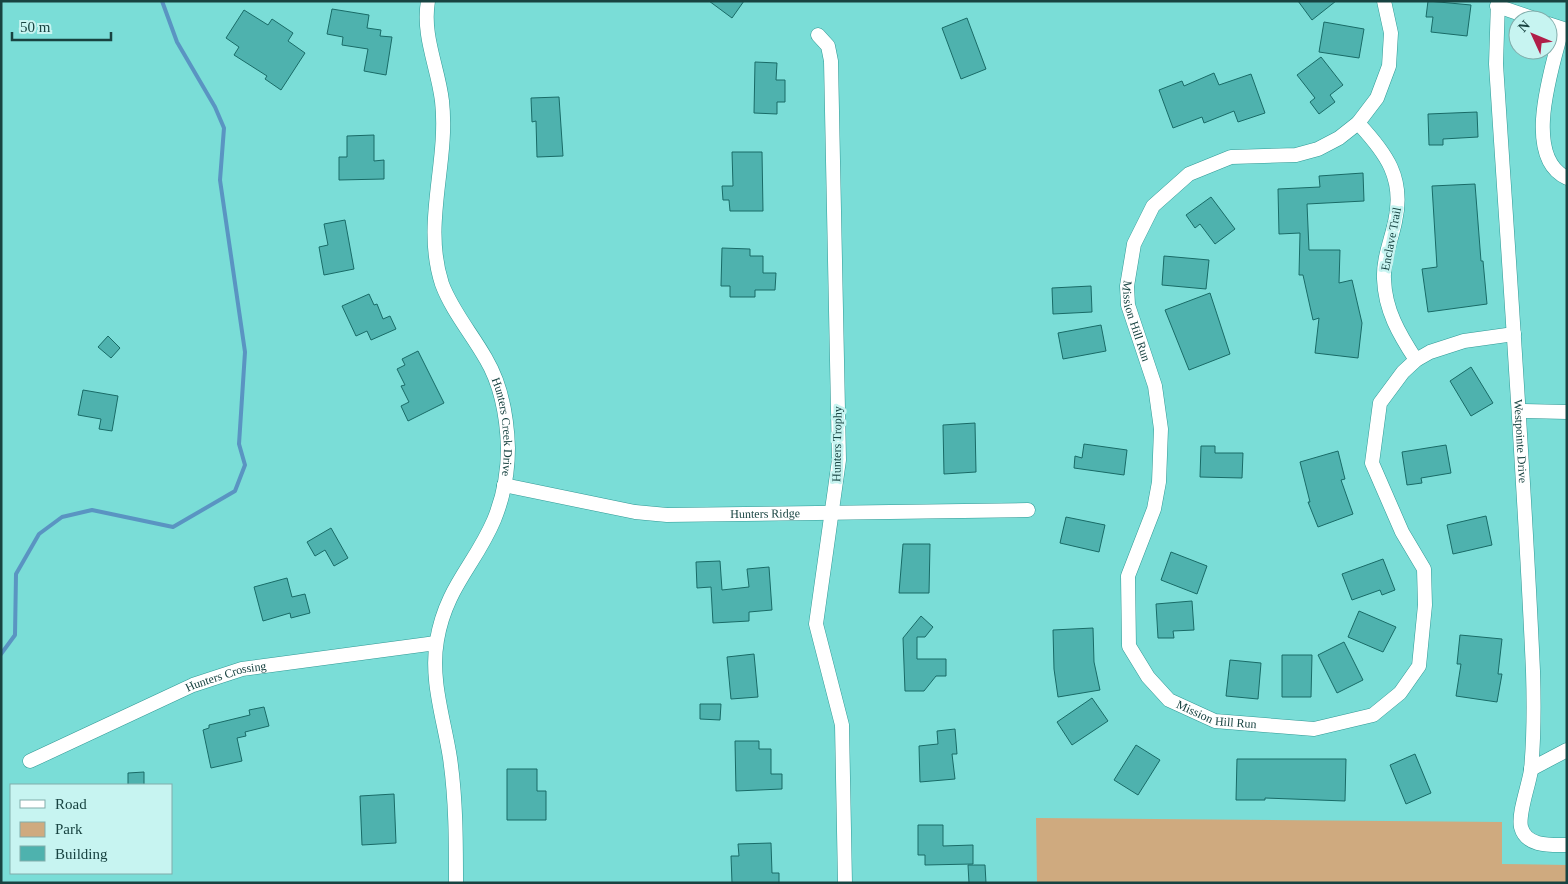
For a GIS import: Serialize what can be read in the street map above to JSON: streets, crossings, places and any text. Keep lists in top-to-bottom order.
{
  "streets": {
    "street": [
      "Enclave Trail",
      "Mission Hill Run",
      "Hunters Creek Drive",
      "Westpointe Drive",
      "Hunters Trophy",
      "Hunters Ridge",
      "Hunters Crossing"
    ]
  },
  "crossings": [
    ["Enclave Trail", "Mission Hill Run"],
    ["Mission Hill Run", "Westpointe Drive"],
    ["Hunters Creek Drive", "Hunters Ridge"],
    ["Hunters Creek Drive", "Hunters Crossing"],
    ["Hunters Trophy", "Hunters Ridge"]
  ],
  "legend": ["Road", "Park", "Building"],
  "scale_bar": "50 m",
  "north": "top left"
}
